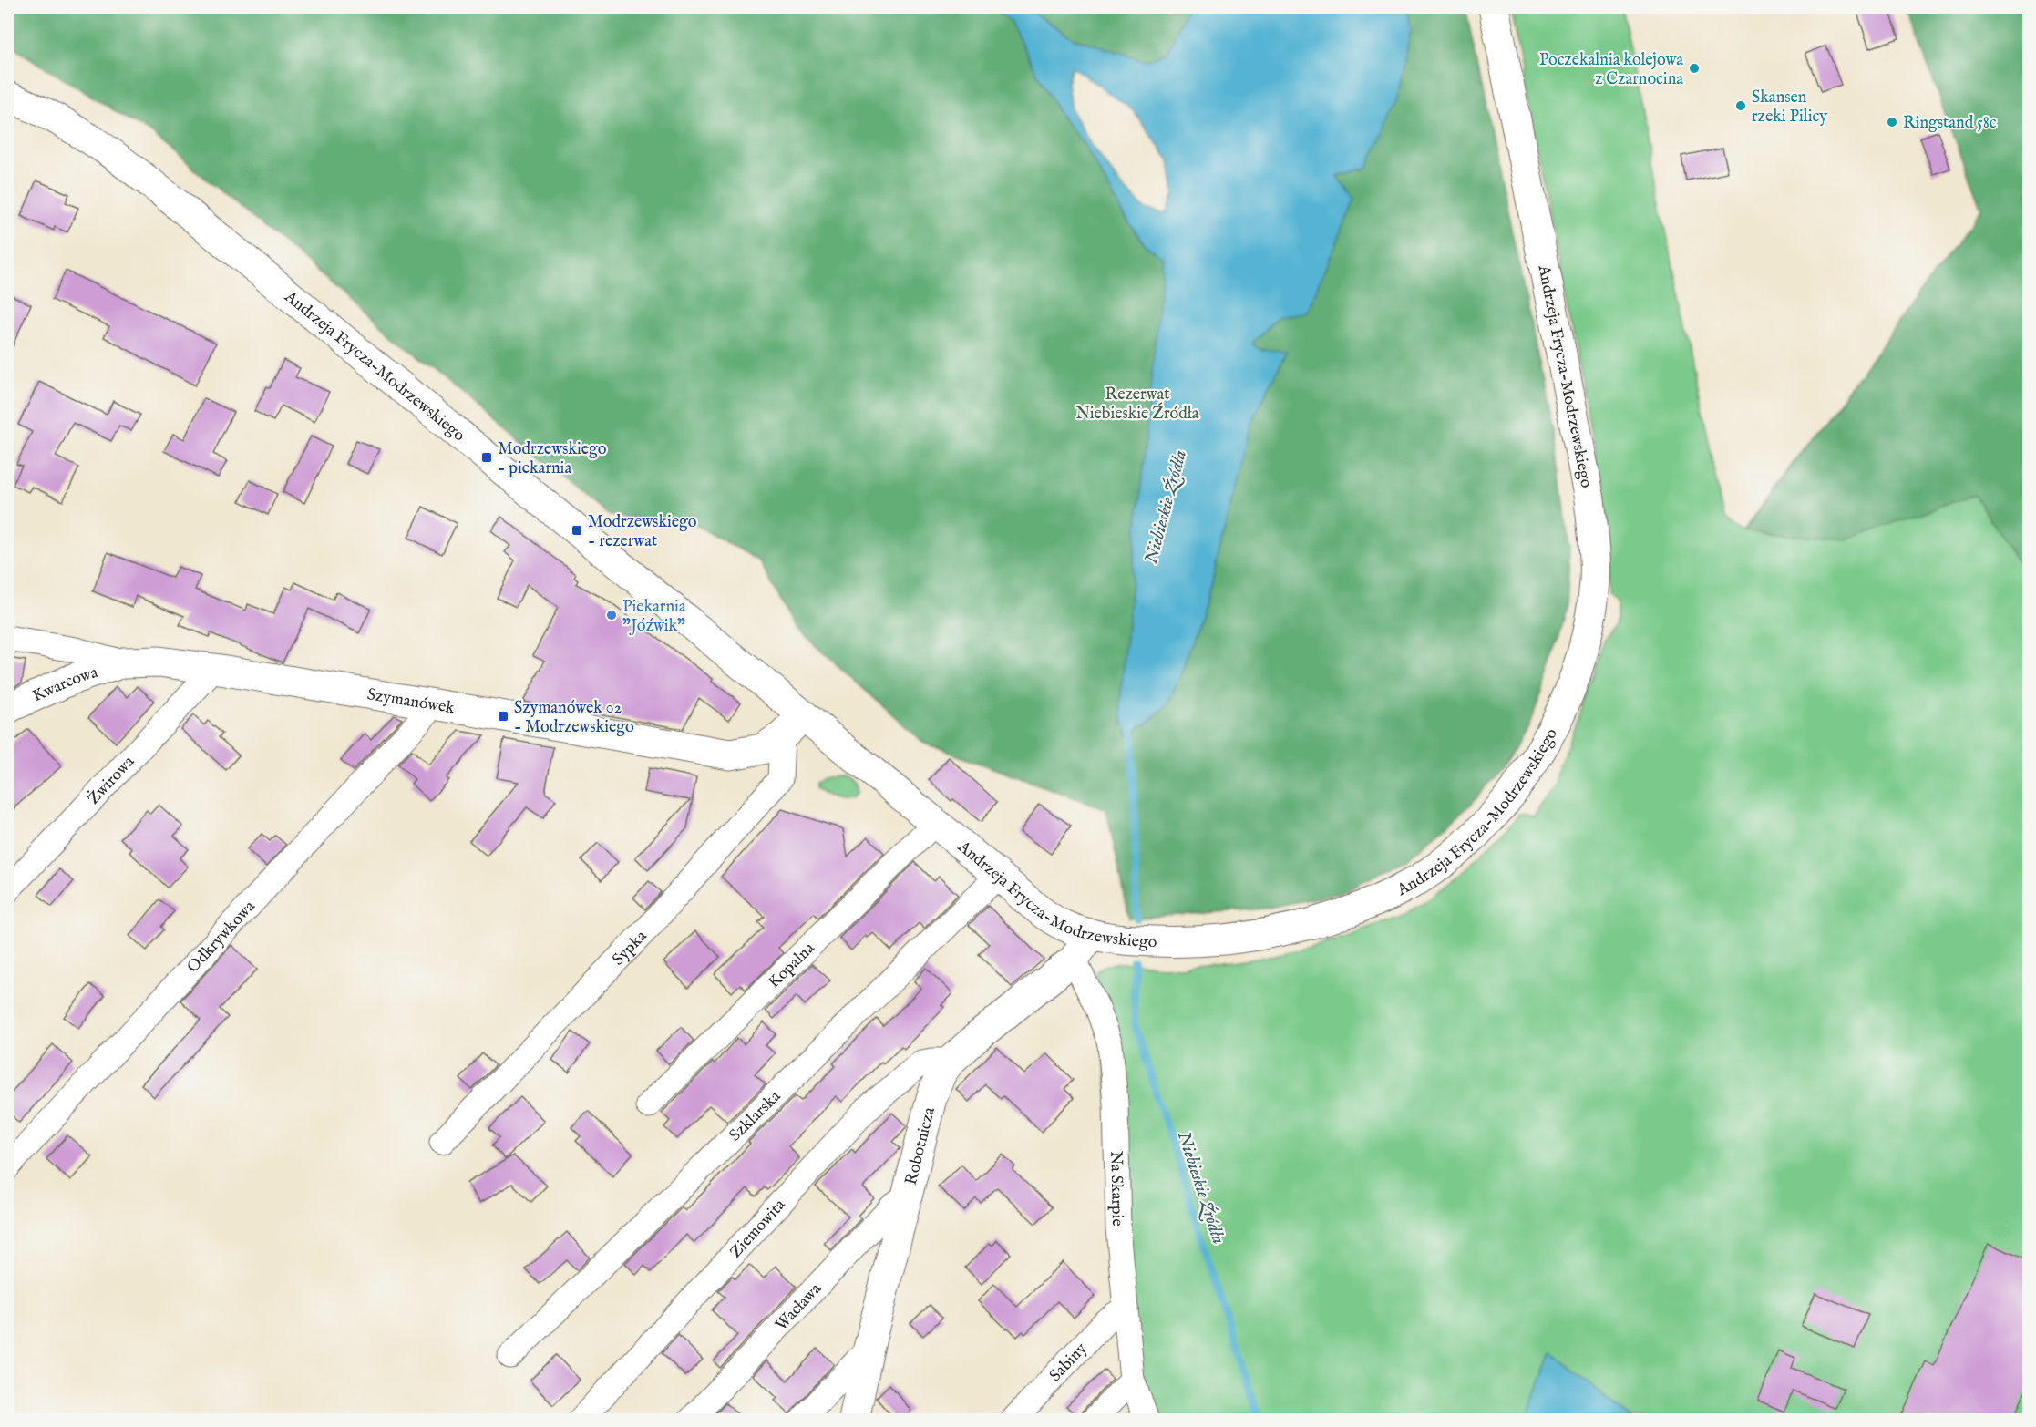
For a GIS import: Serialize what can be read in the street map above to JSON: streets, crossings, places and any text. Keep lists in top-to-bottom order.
{
  "streets": {
    "street": [
      "Andrzeja Frycza-Modrzewskiego",
      "Kwarcowa",
      "Szymanówek",
      "Żwirowa",
      "Odkrywkowa",
      "Sypka",
      "Kopalna",
      "Szklarska",
      "Robotnicza",
      "Na Skarpie",
      "Ziemowita",
      "Wacława",
      "Sabiny"
    ]
  },
  "crossings": [
    ["Andrzeja Frycza-Modrzewskiego", "Szymanówek"],
    ["Andrzeja Frycza-Modrzewskiego", "Kopalna"],
    ["Andrzeja Frycza-Modrzewskiego", "Szklarska"],
    ["Andrzeja Frycza-Modrzewskiego", "Robotnicza"],
    ["Kwarcowa", "Szymanówek"],
    ["Szymanówek", "Żwirowa"],
    ["Szymanówek", "Odkrywkowa"],
    ["Szymanówek", "Sypka"],
    ["Robotnicza", "Na Skarpie"],
    ["Robotnicza", "Ziemowita"],
    ["Robotnicza", "Wacława"],
    ["Na Skarpie", "Sabiny"]
  ],
  "water": ["Niebieskie Źródła"],
  "parks": ["Rezerwat Niebieskie Źródła"],
  "places": {
    "other": [
      "Poczekalnia kolejowa z Czarnocina",
      "Skansen rzeki Pilicy",
      "Ringstand 58c",
      "Piekarnia \"Jóźwik\""
    ],
    "transit": ["Modrzewskiego - piekarnia", "Modrzewskiego - rezerwat", "Szymanówek 02 - Modrzewskiego"]
  }
}
